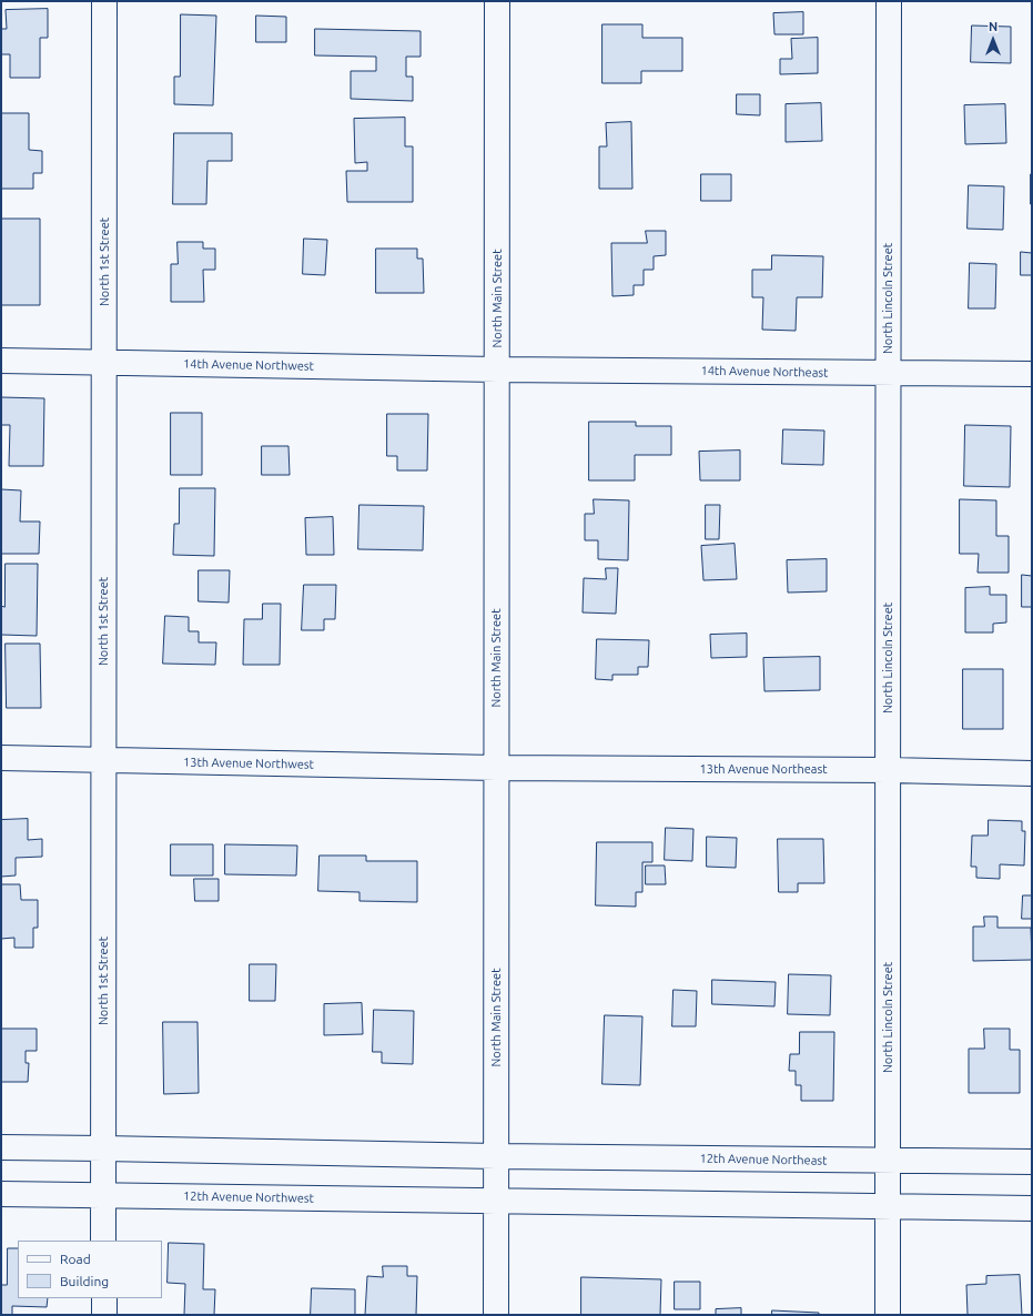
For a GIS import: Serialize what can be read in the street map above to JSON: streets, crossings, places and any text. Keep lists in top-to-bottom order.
{
  "streets": {
    "street": [
      "North 1st Street",
      "North Main Street",
      "North Lincoln Street",
      "14th Avenue Northwest",
      "14th Avenue Northeast",
      "13th Avenue Northwest",
      "13th Avenue Northeast",
      "12th Avenue Northeast",
      "12th Avenue Northwest"
    ]
  },
  "crossings": [
    ["North 1st Street", "14th Avenue Northwest"],
    ["North 1st Street", "13th Avenue Northwest"],
    ["North 1st Street", "12th Avenue Northwest"],
    ["North Main Street", "14th Avenue Northwest"],
    ["North Main Street", "14th Avenue Northeast"],
    ["North Main Street", "13th Avenue Northwest"],
    ["North Main Street", "13th Avenue Northeast"],
    ["North Main Street", "12th Avenue Northeast"],
    ["North Main Street", "12th Avenue Northwest"],
    ["North Lincoln Street", "14th Avenue Northeast"],
    ["North Lincoln Street", "13th Avenue Northeast"],
    ["North Lincoln Street", "12th Avenue Northeast"],
    ["14th Avenue Northwest", "14th Avenue Northeast"],
    ["13th Avenue Northwest", "13th Avenue Northeast"]
  ],
  "legend": ["Road", "Building"],
  "north": "top"
}
